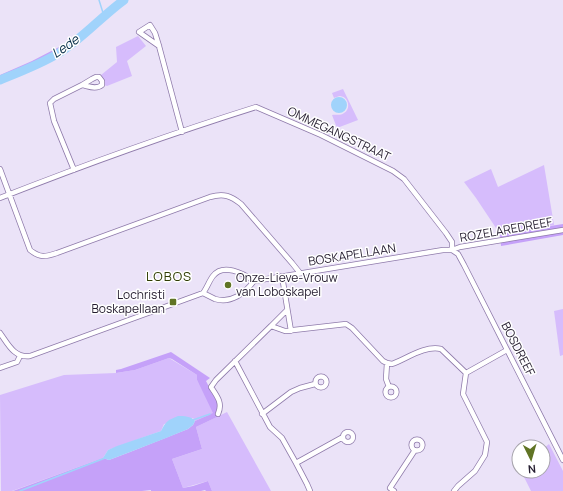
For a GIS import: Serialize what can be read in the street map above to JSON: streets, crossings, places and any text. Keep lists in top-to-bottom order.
{
  "streets": {
    "street": [
      "OMMEGANGSTRAAT",
      "ROZELAREDREEF",
      "BOSKAPELLAAN",
      "BOSDREEF"
    ]
  },
  "crossings": [
    ["OMMEGANGSTRAAT", "ROZELAREDREEF"],
    ["OMMEGANGSTRAAT", "BOSKAPELLAAN"],
    ["OMMEGANGSTRAAT", "BOSDREEF"],
    ["ROZELAREDREEF", "BOSKAPELLAAN"],
    ["ROZELAREDREEF", "BOSDREEF"],
    ["BOSKAPELLAAN", "BOSDREEF"]
  ],
  "districts": ["LOBOS"],
  "water": ["Lede"],
  "places": {
    "other": ["Onze-Lieve-Vrouw van Loboskapel"],
    "transit": ["Lochristi Boskapellaan"]
  },
  "north": "bottom"
}
